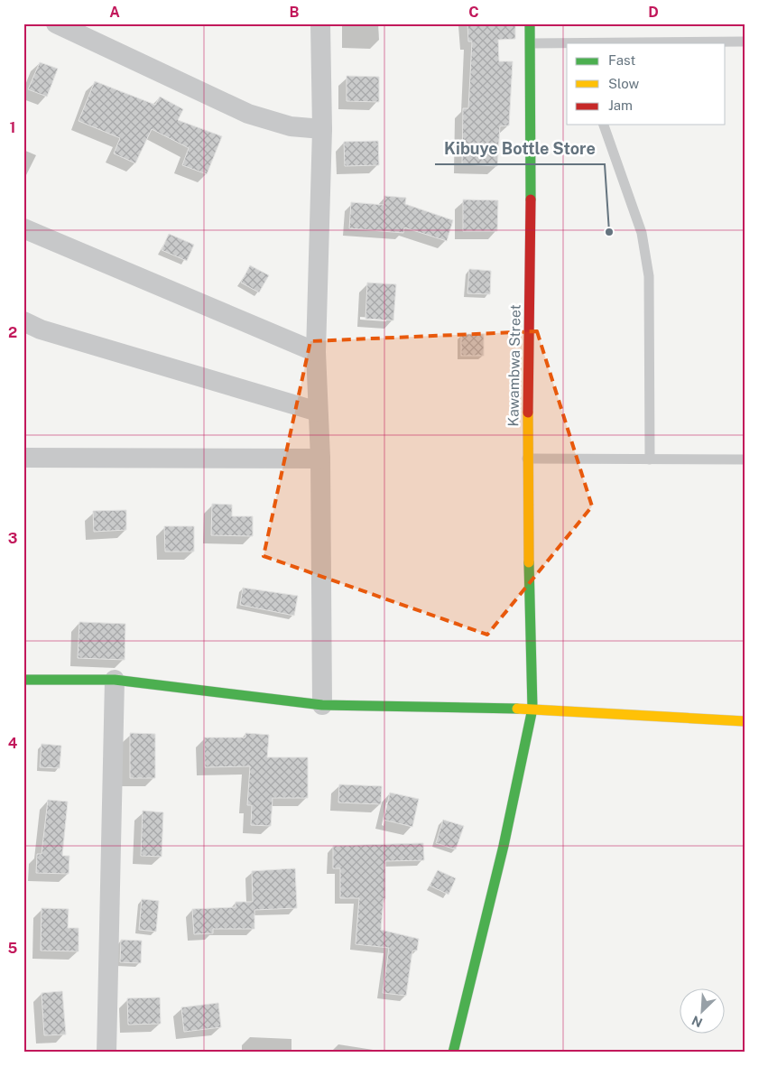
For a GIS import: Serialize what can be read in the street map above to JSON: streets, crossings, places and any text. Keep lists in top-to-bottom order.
{
  "streets": {
    "street": ["Kawambwa Street"]
  },
  "places": ["Kibuye Bottle Store"],
  "legend": ["Fast", "Slow", "Jam"],
  "north": "bottom left",
  "grid": {
    "columns": [
      "A",
      "B",
      "C",
      "D"
    ],
    "rows": [
      "1",
      "2",
      "3",
      "4",
      "5"
    ]
  }
}
